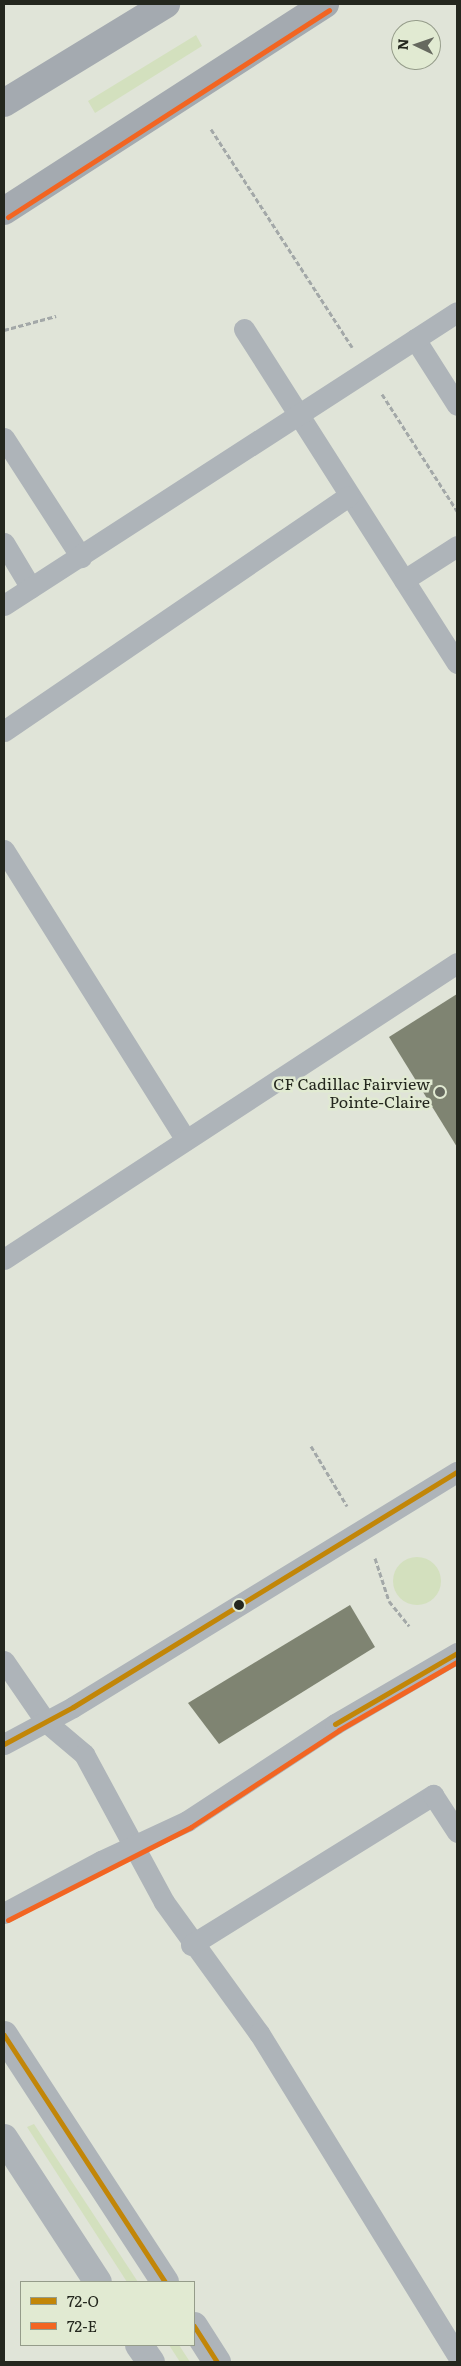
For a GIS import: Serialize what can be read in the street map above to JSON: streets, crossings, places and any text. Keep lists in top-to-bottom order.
{
  "places": ["CF Cadillac Fairview Pointe-Claire"],
  "lines": ["transit line 72-E", "transit line 72-O"],
  "legend": ["72-O", "72-E"],
  "north": "left"
}
